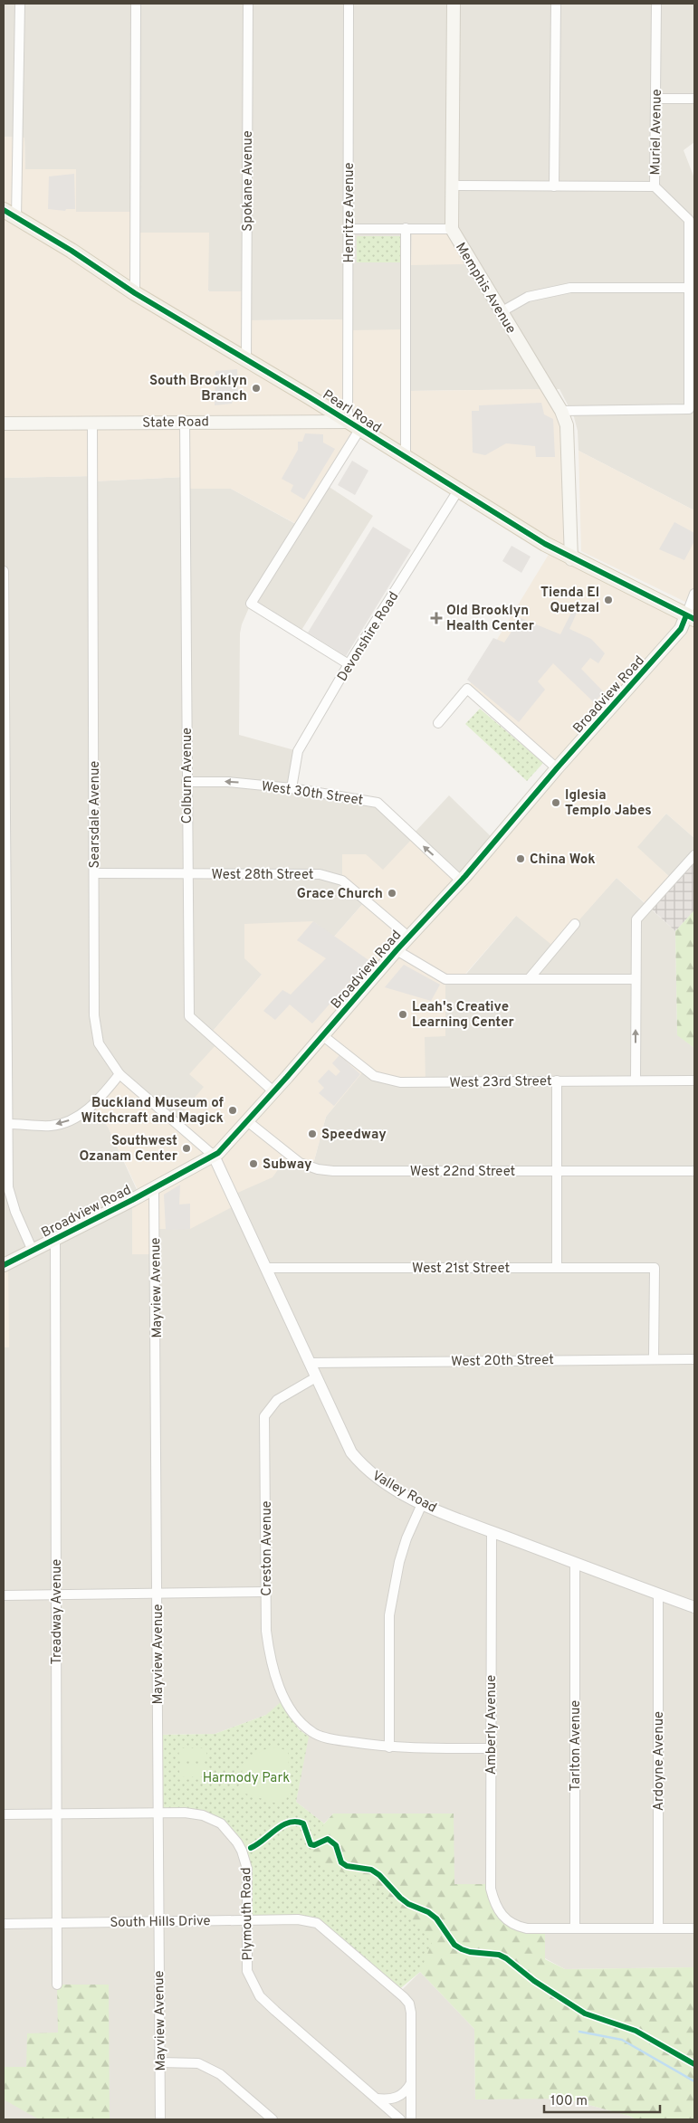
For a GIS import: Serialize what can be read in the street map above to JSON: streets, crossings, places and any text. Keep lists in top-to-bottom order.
{
  "streets": {
    "main road": [
      "Memphis Avenue",
      "Pearl Road",
      "State Road",
      "Broadview Road"
    ],
    "street": [
      "Muriel Avenue",
      "Spokane Avenue",
      "Henritze Avenue",
      "Devonshire Road",
      "Colburn Avenue",
      "West 30th Street",
      "Searsdale Avenue",
      "West 28th Street",
      "West 23rd Street",
      "West 22nd Street",
      "West 21st Street",
      "Mayview Avenue",
      "West 20th Street",
      "Valley Road",
      "Creston Avenue",
      "Treadway Avenue",
      "Amberly Avenue",
      "Tarlton Avenue",
      "Ardoyne Avenue",
      "Plymouth Road",
      "South Hills Drive"
    ]
  },
  "crossings": [
    ["Muriel Avenue", "Memphis Avenue"],
    ["Spokane Avenue", "Pearl Road"],
    ["Henritze Avenue", "Pearl Road"],
    ["Henritze Avenue", "State Road"],
    ["Memphis Avenue", "Pearl Road"],
    ["Pearl Road", "State Road"],
    ["Pearl Road", "Devonshire Road"],
    ["Pearl Road", "Broadview Road"],
    ["State Road", "Colburn Avenue"],
    ["State Road", "Searsdale Avenue"],
    ["Devonshire Road", "West 30th Street"],
    ["Broadview Road", "Colburn Avenue"],
    ["Broadview Road", "West 30th Street"],
    ["Broadview Road", "Searsdale Avenue"],
    ["Broadview Road", "West 28th Street"],
    ["Broadview Road", "West 23rd Street"],
    ["Broadview Road", "West 22nd Street"],
    ["Broadview Road", "Mayview Avenue"],
    ["Broadview Road", "Valley Road"],
    ["Broadview Road", "Treadway Avenue"],
    ["Colburn Avenue", "West 30th Street"],
    ["Colburn Avenue", "West 28th Street"],
    ["Searsdale Avenue", "West 28th Street"],
    ["Searsdale Avenue", "Valley Road"],
    ["West 21st Street", "West 20th Street"],
    ["West 21st Street", "Valley Road"],
    ["Mayview Avenue", "Plymouth Road"],
    ["Mayview Avenue", "South Hills Drive"],
    ["West 20th Street", "Valley Road"],
    ["Valley Road", "Creston Avenue"],
    ["Valley Road", "Amberly Avenue"],
    ["Valley Road", "Tarlton Avenue"],
    ["Valley Road", "Ardoyne Avenue"],
    ["Treadway Avenue", "Plymouth Road"],
    ["Treadway Avenue", "South Hills Drive"],
    ["Amberly Avenue", "Tarlton Avenue"],
    ["Plymouth Road", "South Hills Drive"]
  ],
  "one_way": ["West 30th Street"],
  "parks": ["Harmody Park"],
  "places": {
    "other": [
      "South Brooklyn Branch",
      "Tienda El Quetzal",
      "Iglesia Templo Jabes",
      "China Wok",
      "Grace Church",
      "Leah's Creative Learning Center",
      "Buckland Museum of Witchcraft and Magick",
      "Speedway",
      "Southwest Ozanam Center",
      "Subway"
    ],
    "health": ["Old Brooklyn Health Center"]
  },
  "scale_bar": "100 m"
}
